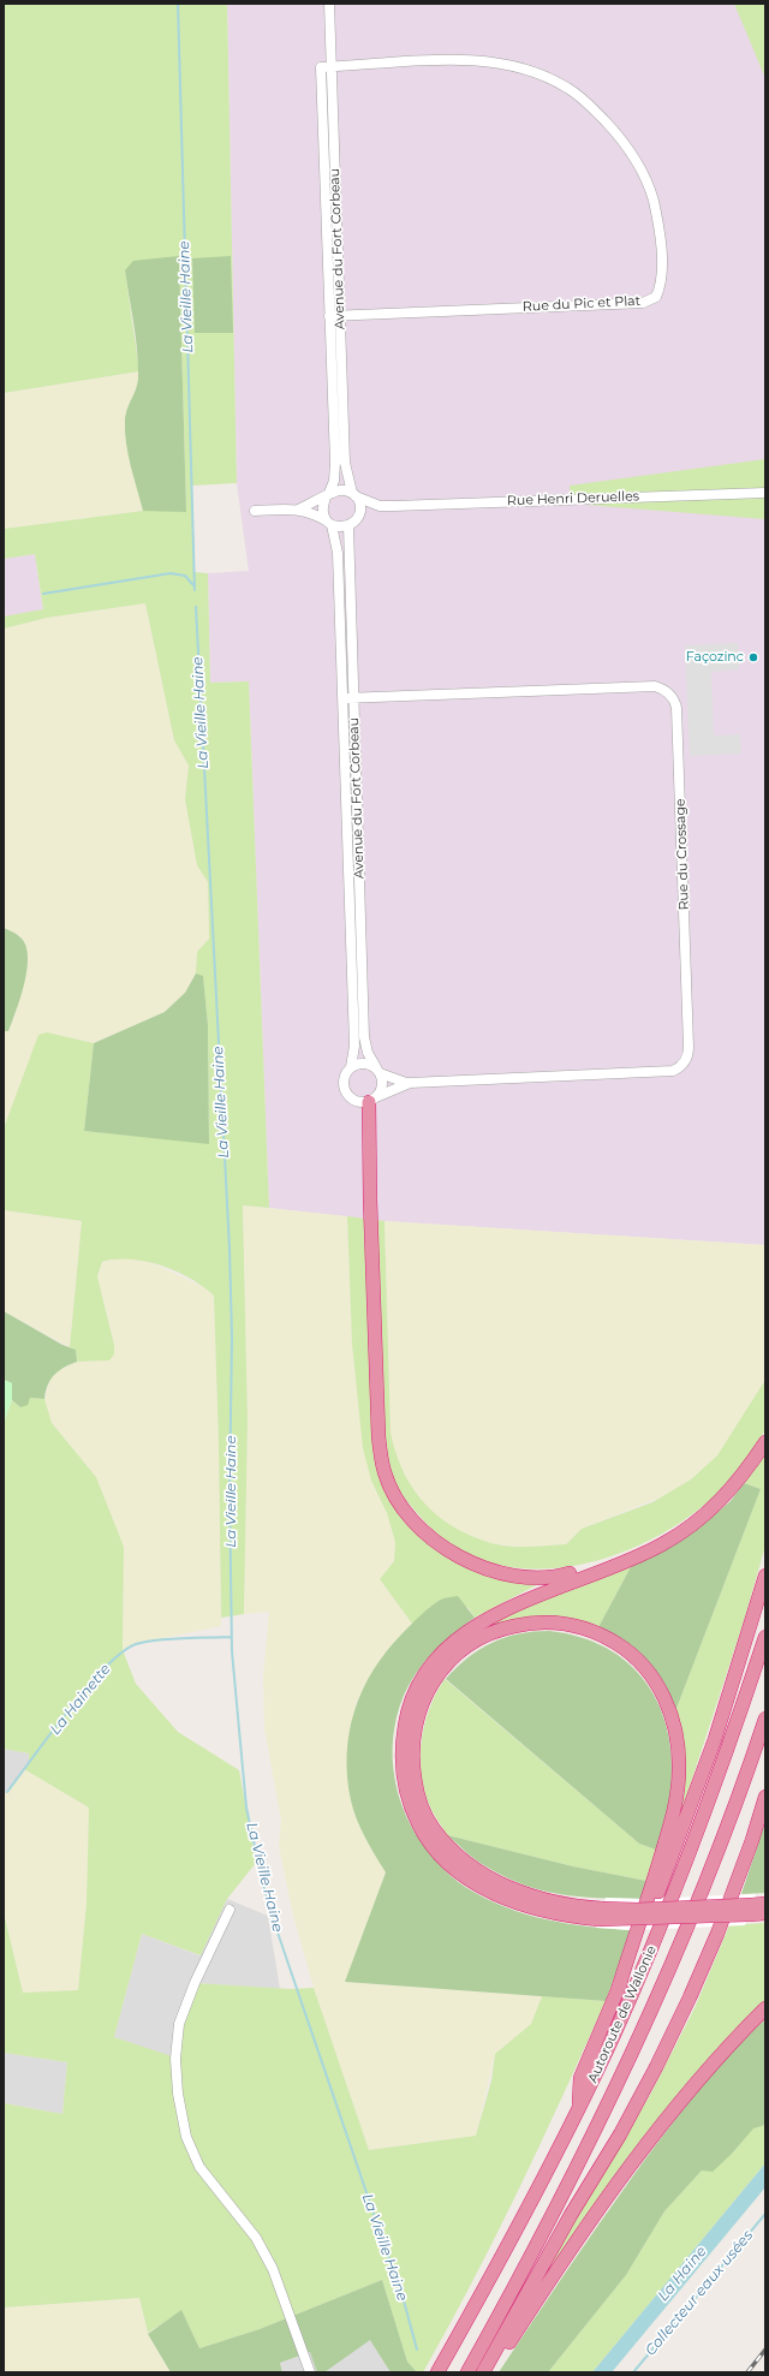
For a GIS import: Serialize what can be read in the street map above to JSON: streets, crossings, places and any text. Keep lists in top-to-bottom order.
{
  "streets": {
    "highway": ["Autoroute de Wallonie"],
    "street": [
      "Avenue du Fort Corbeau",
      "Rue du Pic et Plat",
      "Rue Henri Deruelles",
      "Rue du Crossage"
    ]
  },
  "crossings": [
    ["Avenue du Fort Corbeau", "Rue du Pic et Plat"],
    ["Avenue du Fort Corbeau", "Rue Henri Deruelles"],
    ["Avenue du Fort Corbeau", "Rue du Crossage"]
  ],
  "water": [
    "La Vieille Haine",
    "La Hainette",
    "La Haine",
    "Collecteur eaux usées"
  ],
  "places": ["Façozinc"]
}
